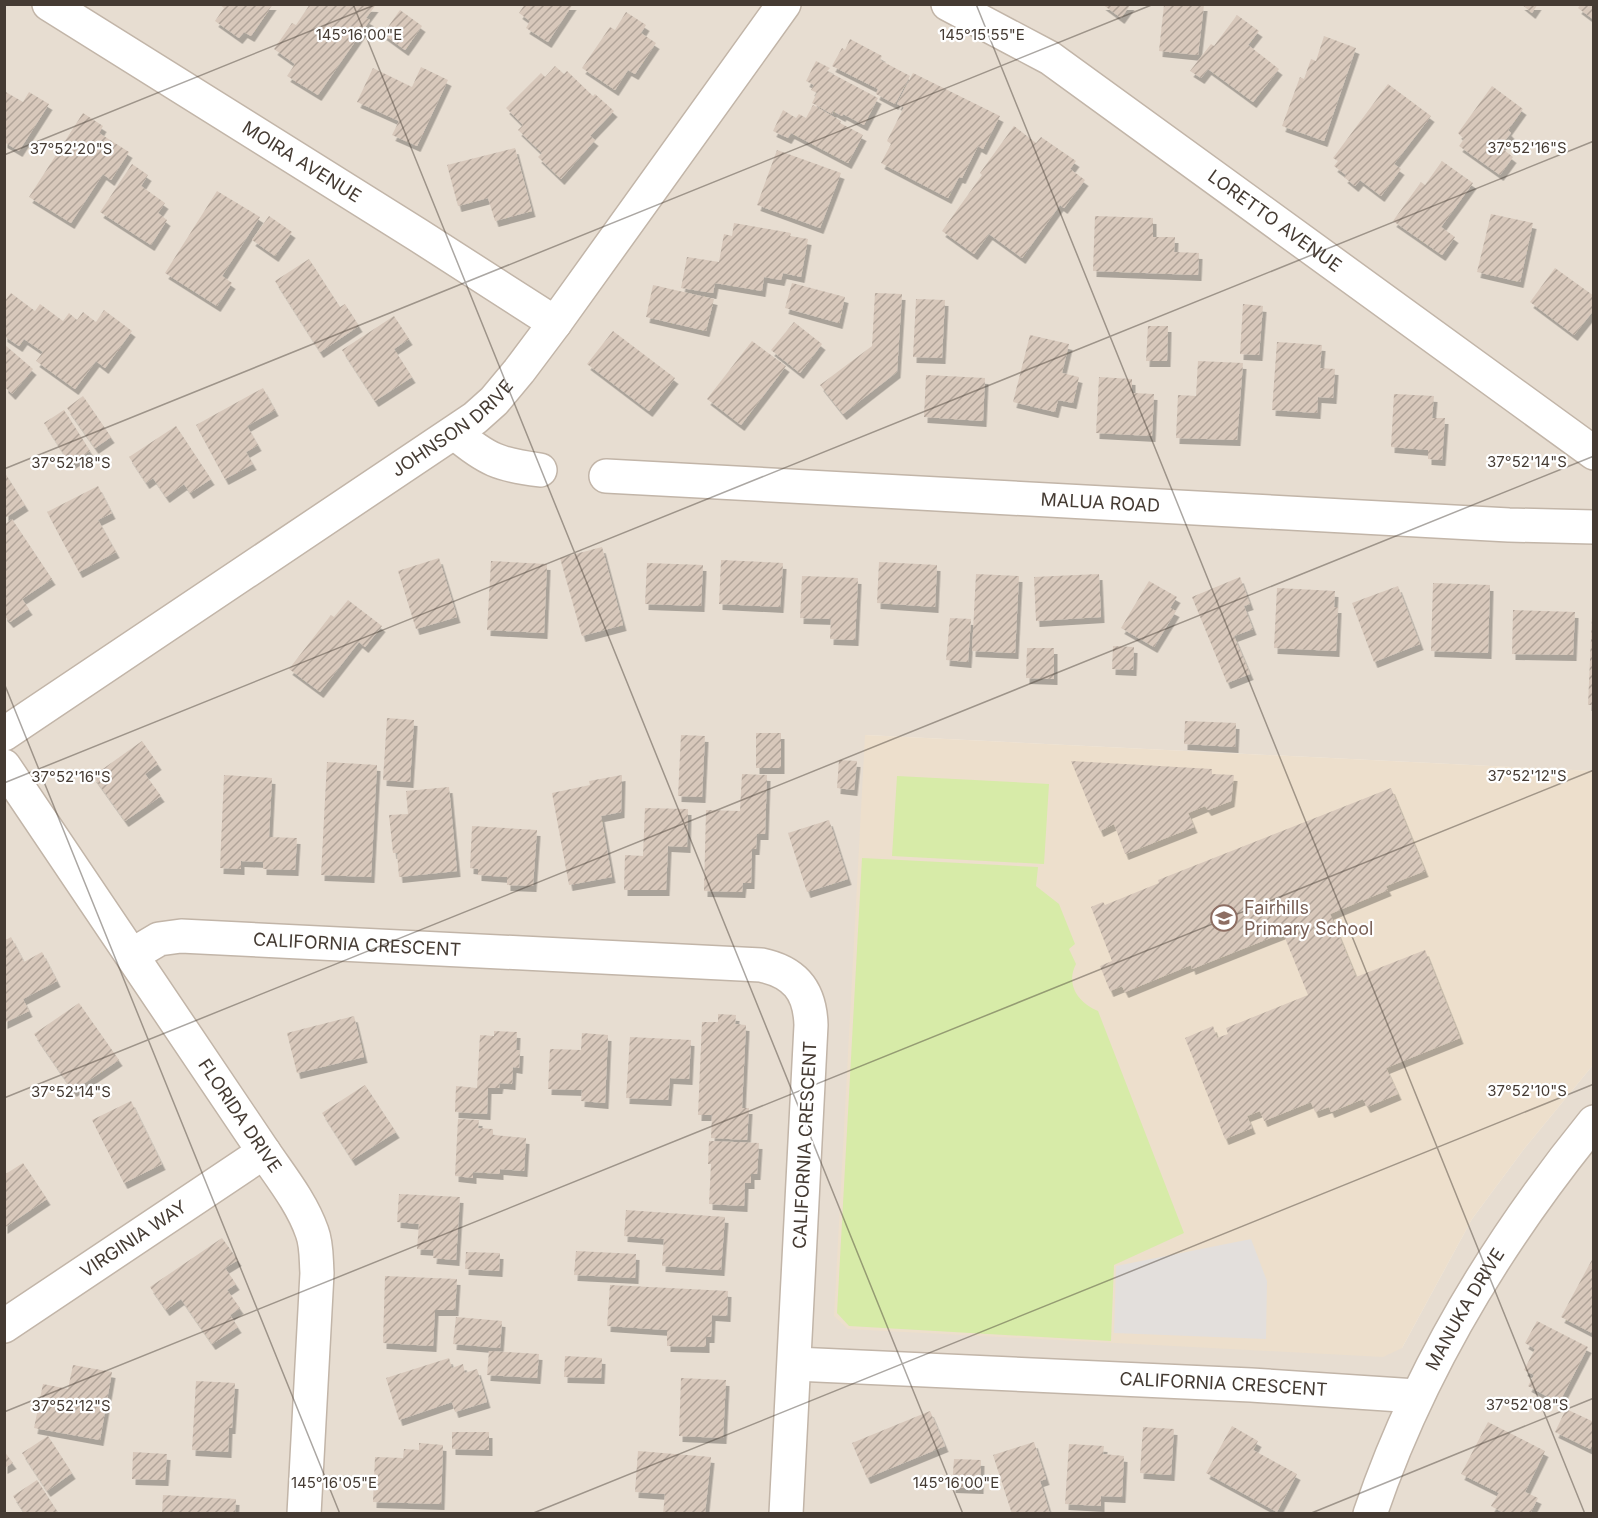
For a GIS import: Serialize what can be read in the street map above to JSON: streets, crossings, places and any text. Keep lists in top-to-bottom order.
{
  "streets": {
    "street": [
      "MOIRA AVENUE",
      "LORETTO AVENUE",
      "JOHNSON DRIVE",
      "MALUA ROAD",
      "CALIFORNIA CRESCENT",
      "FLORIDA DRIVE",
      "VIRGINIA WAY",
      "MANUKA DRIVE"
    ]
  },
  "crossings": [
    ["MOIRA AVENUE", "JOHNSON DRIVE"],
    ["CALIFORNIA CRESCENT", "FLORIDA DRIVE"],
    ["CALIFORNIA CRESCENT", "MANUKA DRIVE"],
    ["FLORIDA DRIVE", "VIRGINIA WAY"]
  ],
  "places": {
    "school or university": ["Fairhills Primary School"]
  },
  "coordinates": [
    "145°16'00\"E",
    "145°15'55\"E",
    "37°52'16\"S",
    "37°52'20\"S",
    "37°52'14\"S",
    "37°52'18\"S",
    "37°52'12\"S",
    "37°52'10\"S",
    "37°52'08\"S",
    "145°16'05\"E"
  ]
}
